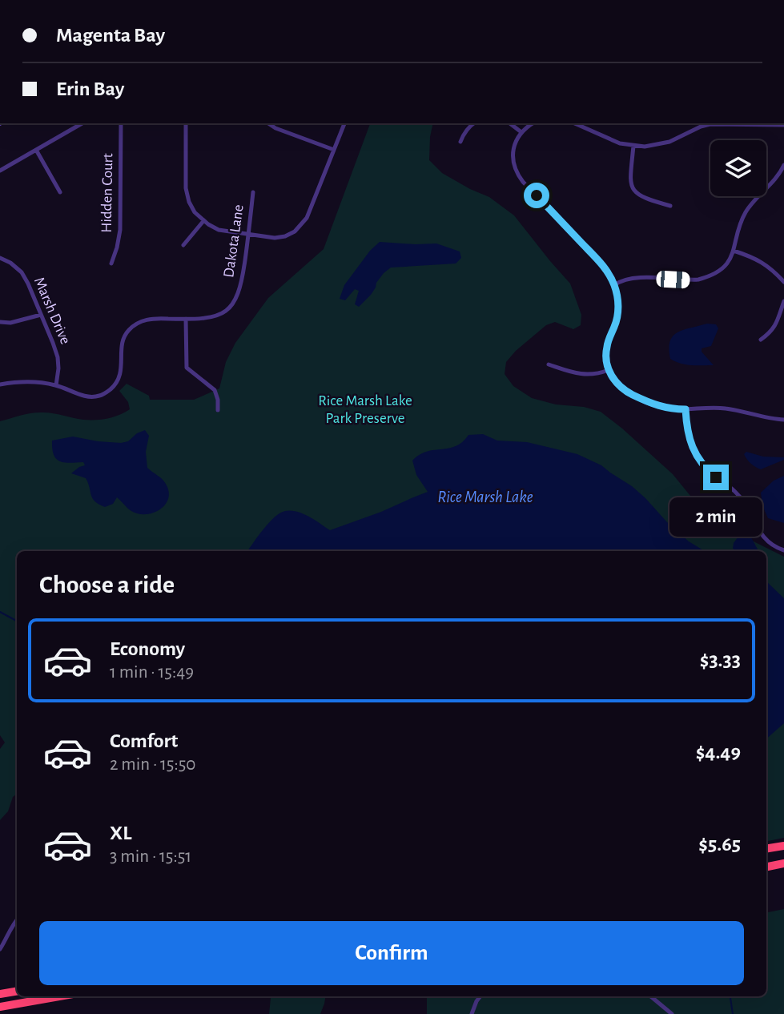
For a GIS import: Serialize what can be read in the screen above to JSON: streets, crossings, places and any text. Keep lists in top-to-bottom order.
{
  "streets": {
    "street": ["Hidden Court", "Dakota Lane", "Marsh Drive"]
  },
  "crossings": [
    ["Dakota Lane", "Marsh Drive"]
  ],
  "water": ["Rice Marsh Lake"],
  "parks": ["Rice Marsh Lake Park Preserve"],
  "page": {
    "banner": ["Magenta Bay", "Erin Bay"],
    "bubble": "2 min",
    "heading": "Choose a ride",
    "list": [
      {
        "name": "Economy",
        "note": "1 min · 15:49",
        "value": "$3.33"
      },
      {
        "name": "Comfort",
        "note": "2 min · 15:50",
        "value": "$4.49"
      },
      {
        "name": "XL",
        "note": "3 min · 15:51",
        "value": "$5.65"
      }
    ],
    "buttons": "Confirm"
  }
}
